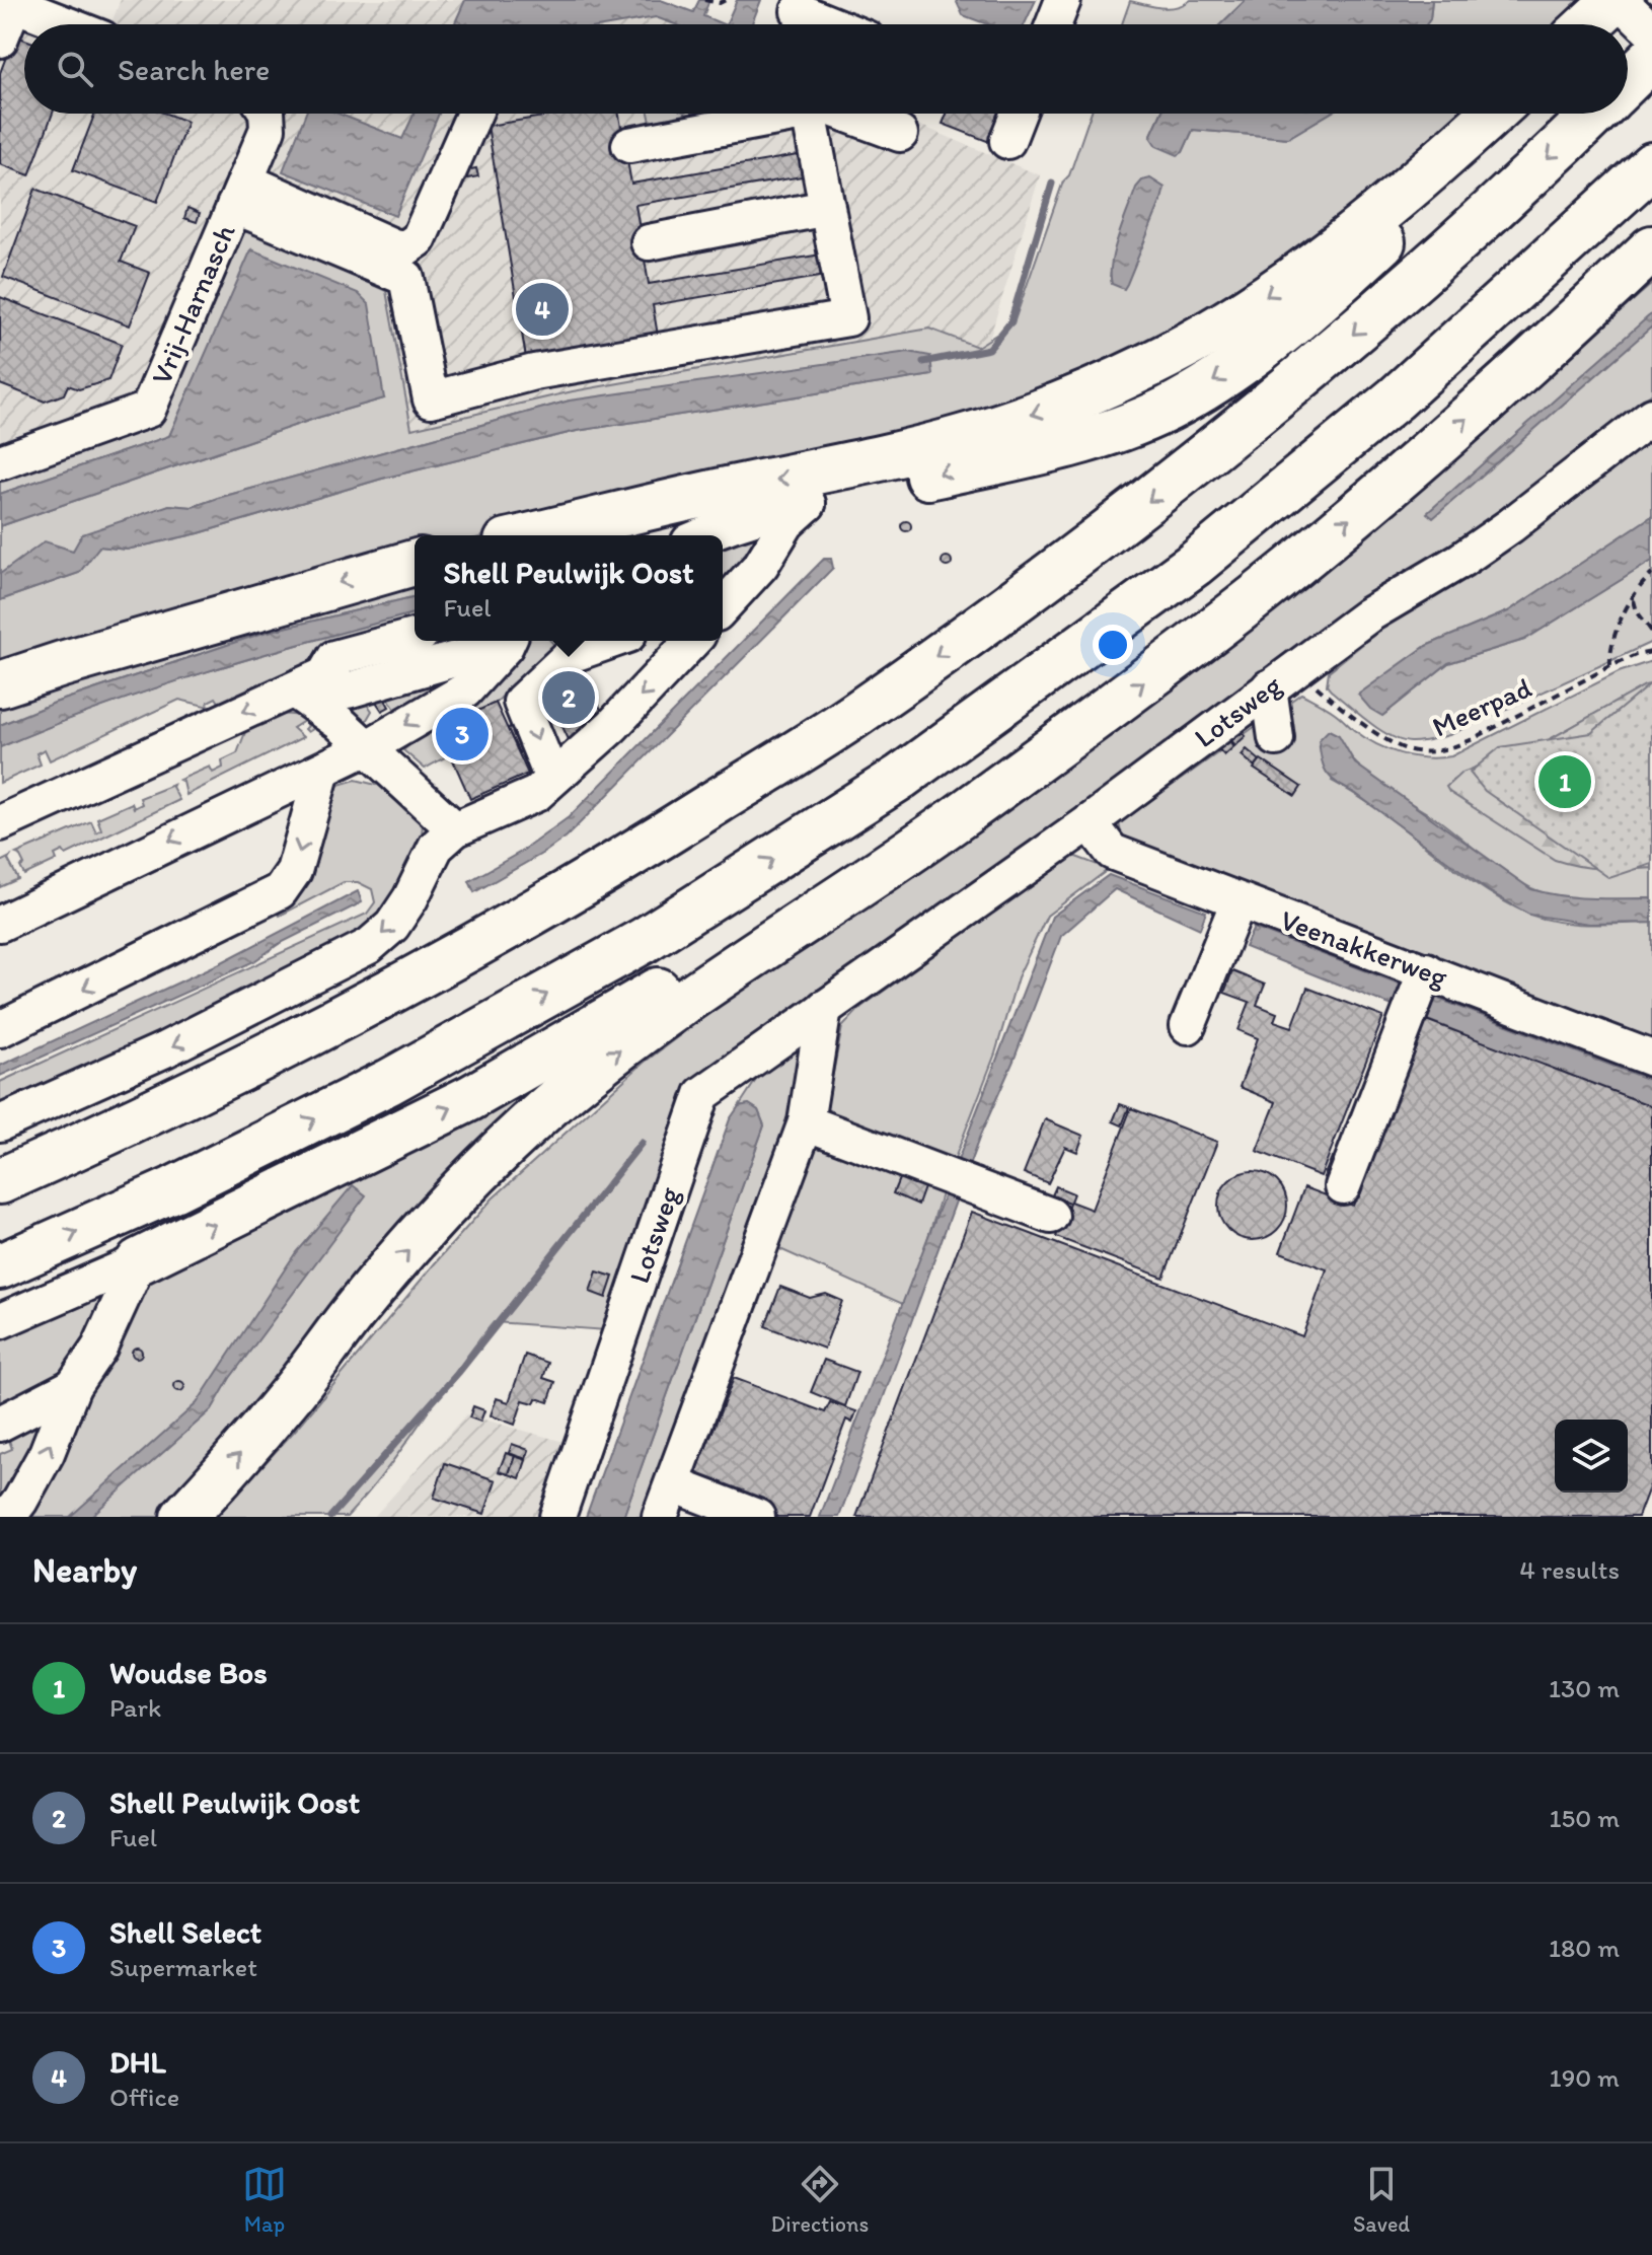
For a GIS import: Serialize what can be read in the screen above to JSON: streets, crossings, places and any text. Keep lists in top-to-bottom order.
{
  "streets": {
    "street": ["Vrij-Harnasch", "Lotsweg", "Veenakkerweg"],
    "path": ["Meerpad"]
  },
  "crossings": [
    ["Meerpad", "Lotsweg"],
    ["Lotsweg", "Veenakkerweg"]
  ],
  "page": {
    "search": "Search here",
    "pins": [
      "4",
      "2",
      "3",
      "1"
    ],
    "popup": ["Shell Peulwijk Oost", "Fuel"],
    "heading": ["Nearby", "4 results"],
    "list": [
      {
        "mark": "1",
        "name": "Woudse Bos",
        "note": "Park",
        "value": "130 m"
      },
      {
        "mark": "2",
        "name": "Shell Peulwijk Oost",
        "note": "Fuel",
        "value": "150 m"
      },
      {
        "mark": "3",
        "name": "Shell Select",
        "note": "Supermarket",
        "value": "180 m"
      },
      {
        "mark": "4",
        "name": "DHL",
        "note": "Office",
        "value": "190 m"
      }
    ],
    "nav": ["Map", "Directions", "Saved"]
  }
}
